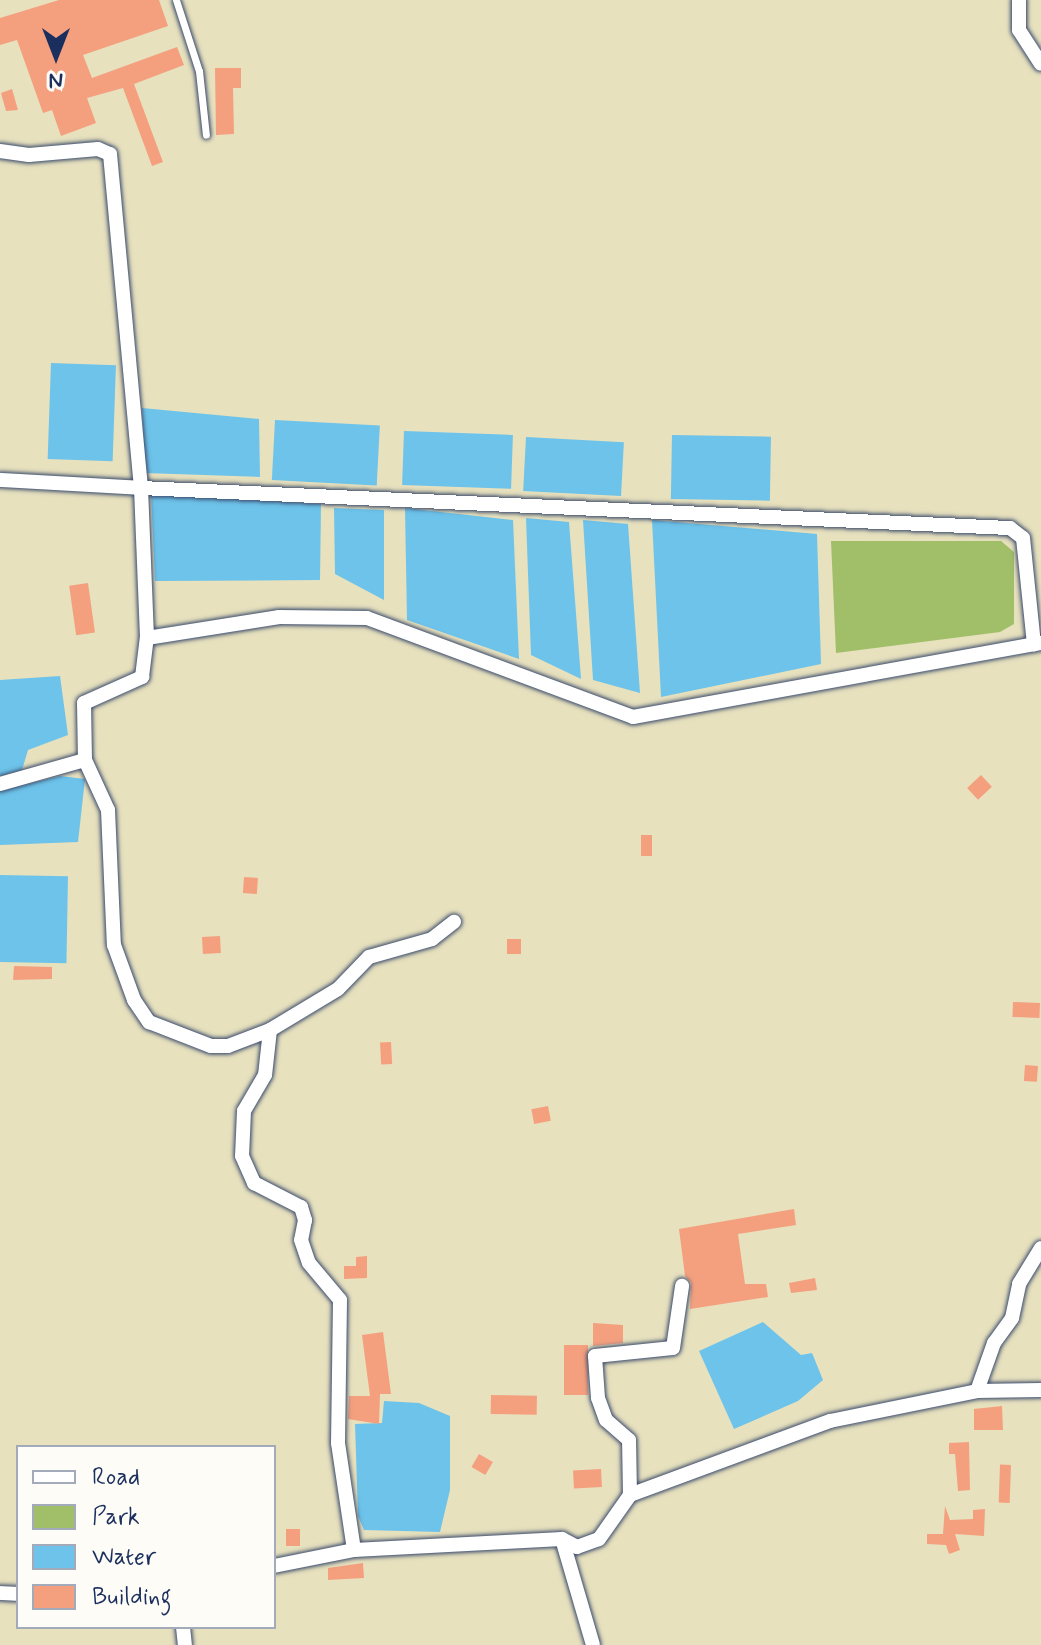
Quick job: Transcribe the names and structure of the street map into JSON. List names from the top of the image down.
{
  "legend": [
    "Road",
    "Park",
    "Water",
    "Building"
  ],
  "north": "bottom"
}
